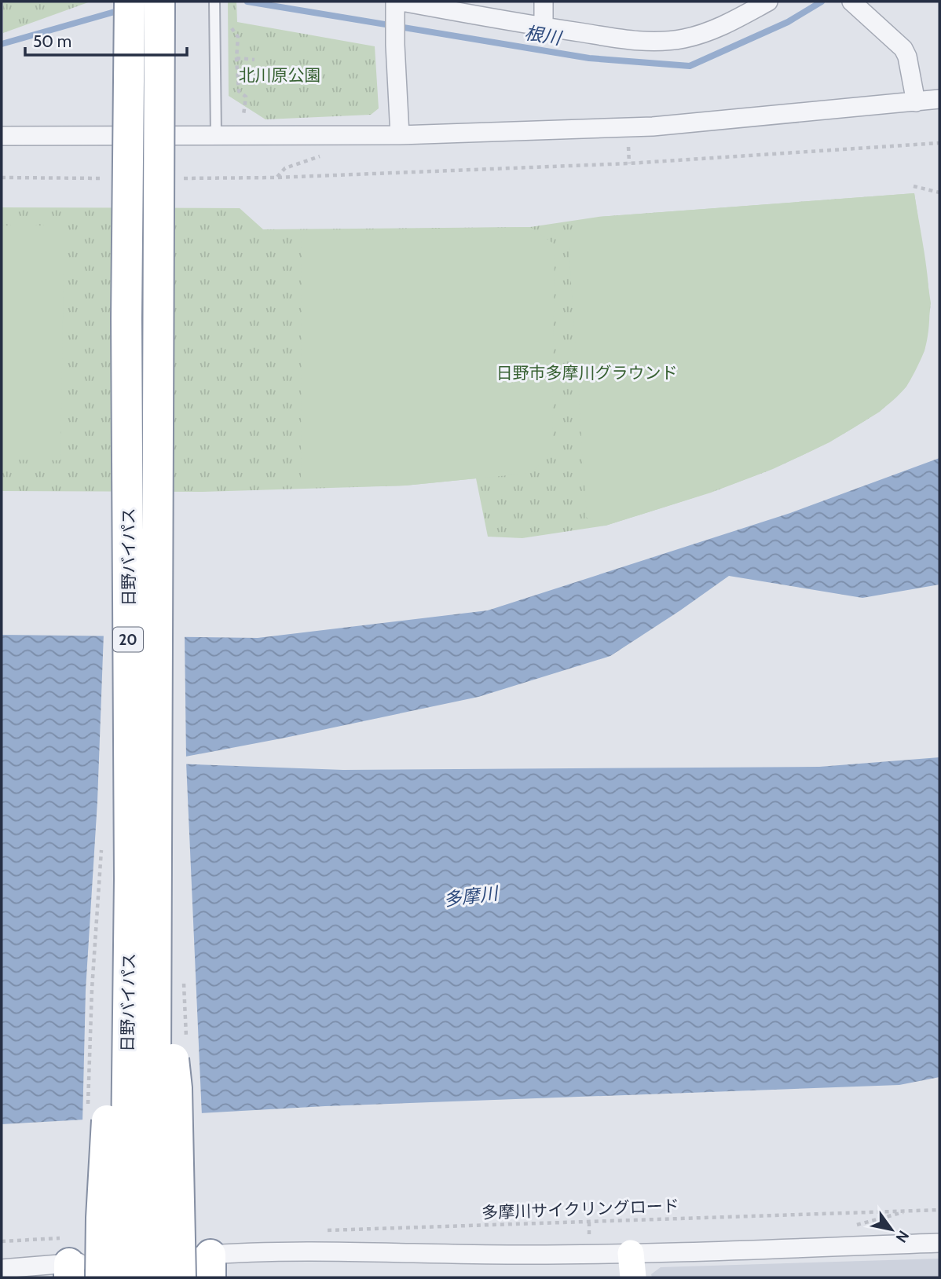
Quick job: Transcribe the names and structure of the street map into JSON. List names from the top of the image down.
{
  "streets": {
    "highway": ["日野バイパス", "20"],
    "path": ["多摩川サイクリングロード"]
  },
  "water": ["根川", "多摩川"],
  "parks": ["北川原公園", "日野市多摩川グラウンド"],
  "scale_bar": "50 m",
  "north": "bottom right"
}
